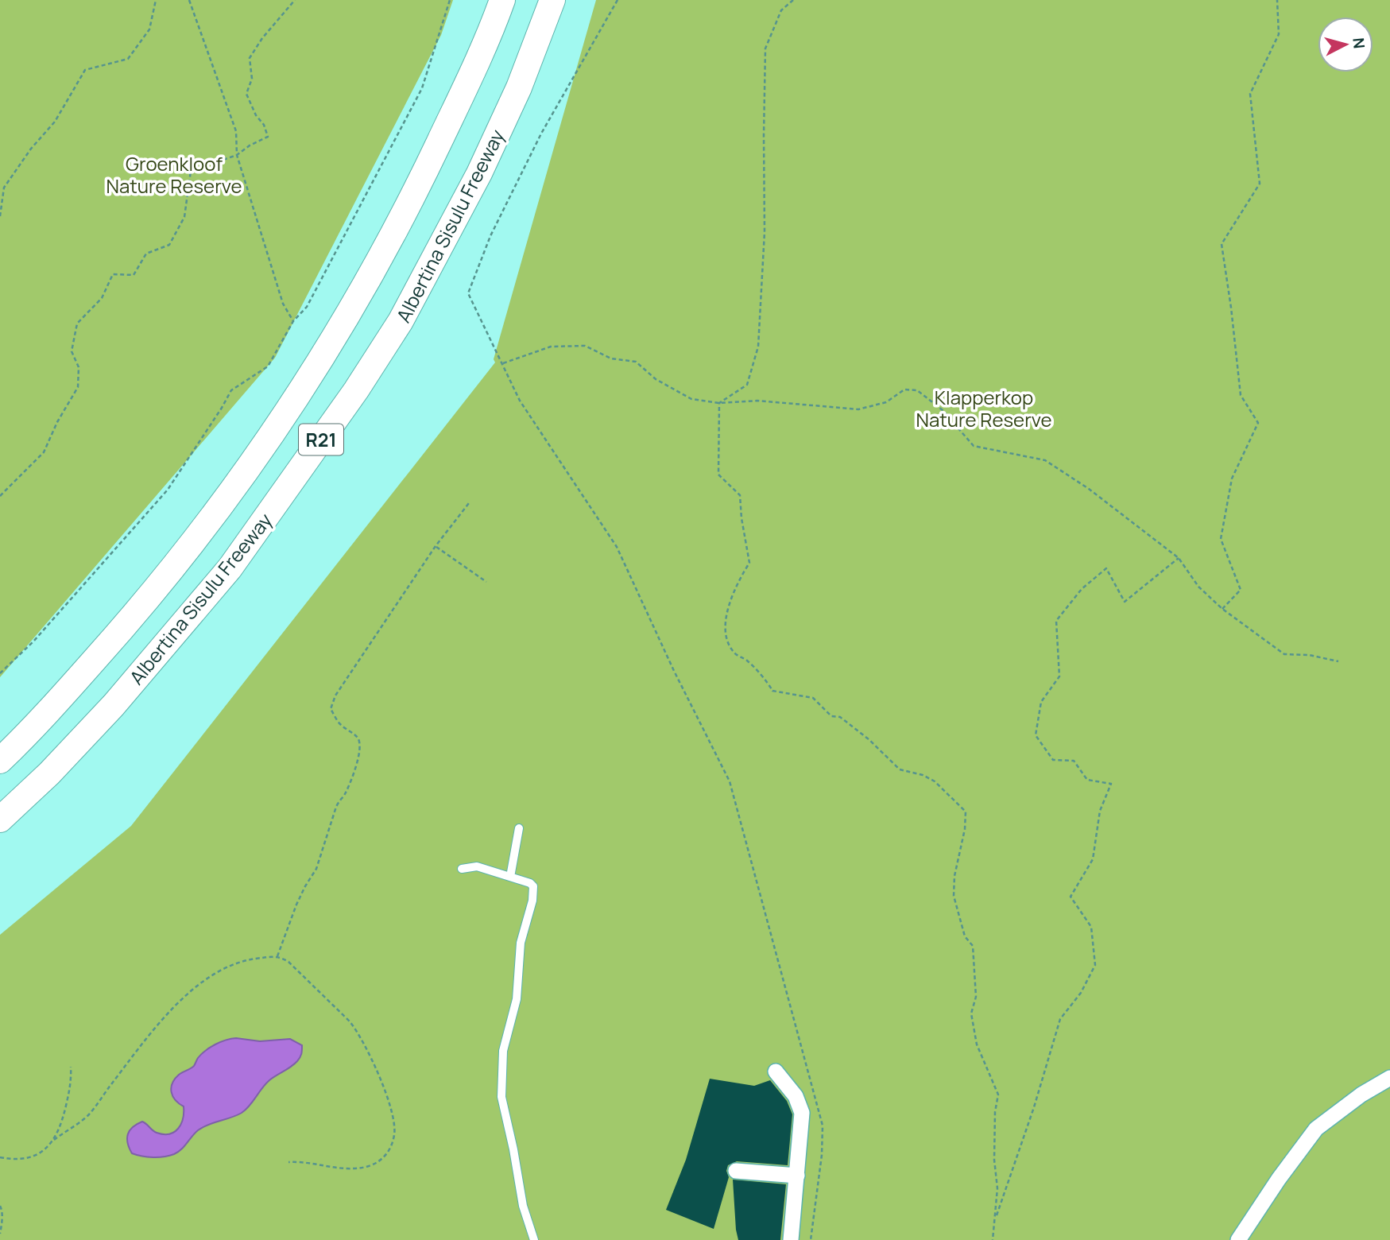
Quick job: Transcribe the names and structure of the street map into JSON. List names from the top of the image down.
{
  "streets": {
    "highway": ["Albertina Sisulu Freeway", "R21"]
  },
  "parks": ["Groenkloof Nature Reserve", "Klapperkop Nature Reserve"],
  "north": "right"
}
